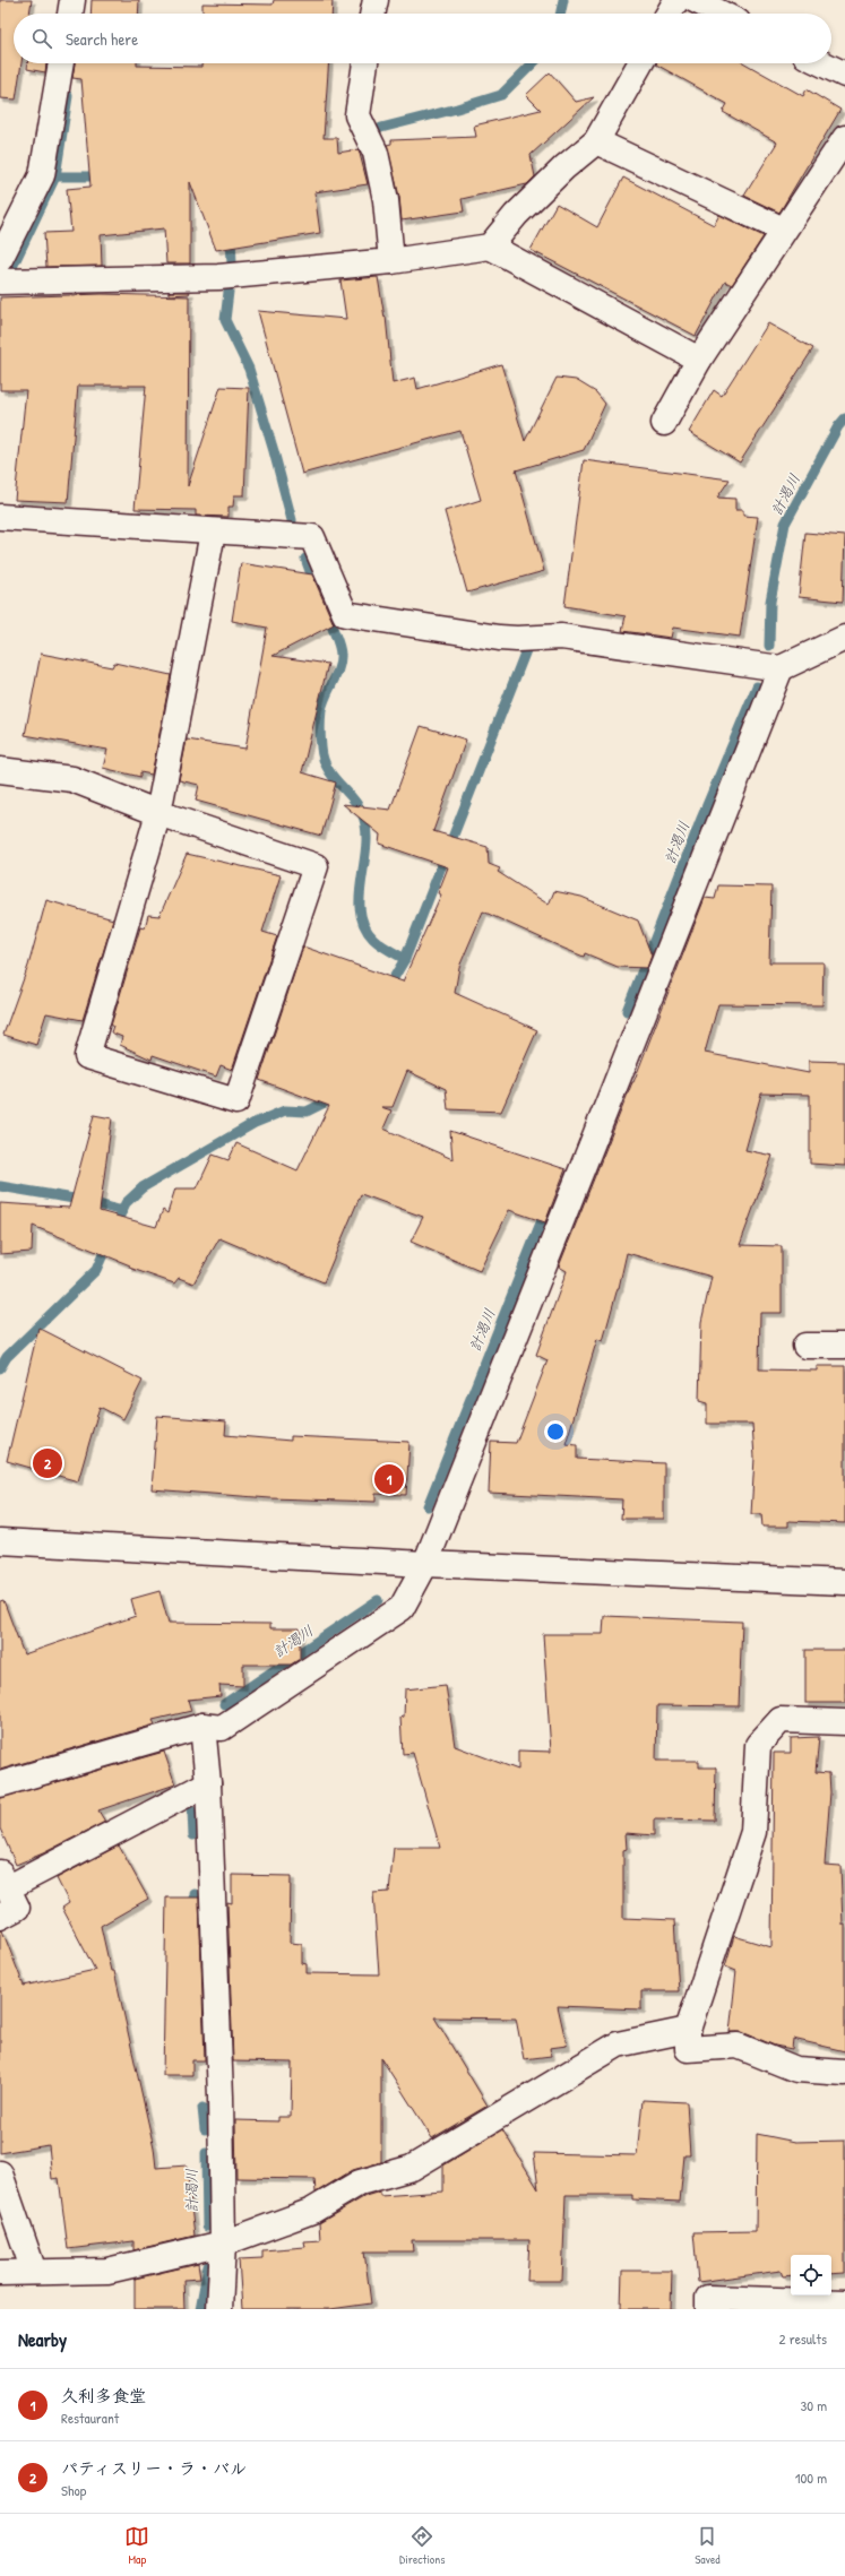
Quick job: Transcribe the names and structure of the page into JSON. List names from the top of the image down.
{
  "water": ["計渇川"],
  "page": {
    "search": "Search here",
    "pins": ["2", "1"],
    "heading": ["Nearby", "2 results"],
    "list": [
      {
        "mark": "1",
        "name": "久利多食堂",
        "note": "Restaurant",
        "value": "30 m"
      },
      {
        "mark": "2",
        "name": "パティスリー・ラ・バル",
        "note": "Shop",
        "value": "100 m"
      }
    ],
    "nav": ["Map", "Directions", "Saved"]
  }
}
